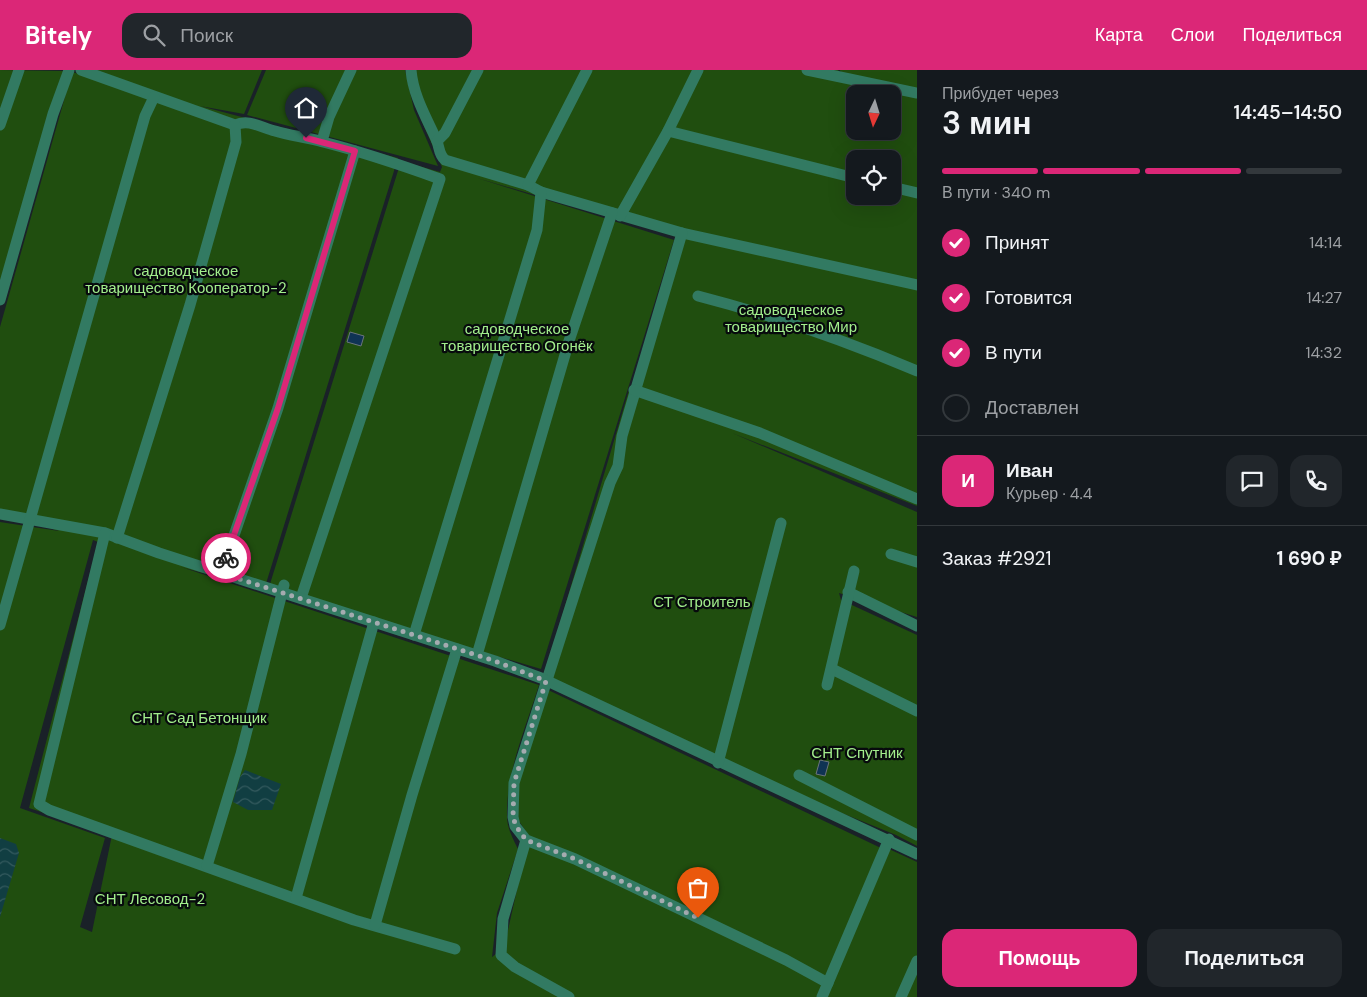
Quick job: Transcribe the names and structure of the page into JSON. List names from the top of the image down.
{
  "parks": [
    "садоводческое товарищество Кооператор-2",
    "садоводческое товарищество Мир",
    "садоводческое товарищество Огонёк",
    "СТ Строитель",
    "СНТ Сад Бетонщик",
    "СНТ Спутник",
    "СНТ Лесовод-2"
  ],
  "north": "bottom",
  "page": {
    "header": "Bitely",
    "search": "Поиск",
    "nav": ["Карта", "Слои", "Поделиться"],
    "heading": ["3 мин", "Прибудет через", "14:45–14:50"],
    "panel": [
      "Иван",
      "Курьер · 4.4",
      "Заказ #2921",
      "1 690 ₽"
    ],
    "bar": "В пути · 340 m",
    "list": [
      ["Принят", "14:14"],
      ["Готовится", "14:27"],
      ["В пути", "14:32"],
      "Доставлен"
    ],
    "round": "И",
    "buttons": ["Помощь", "Поделиться"]
  }
}
